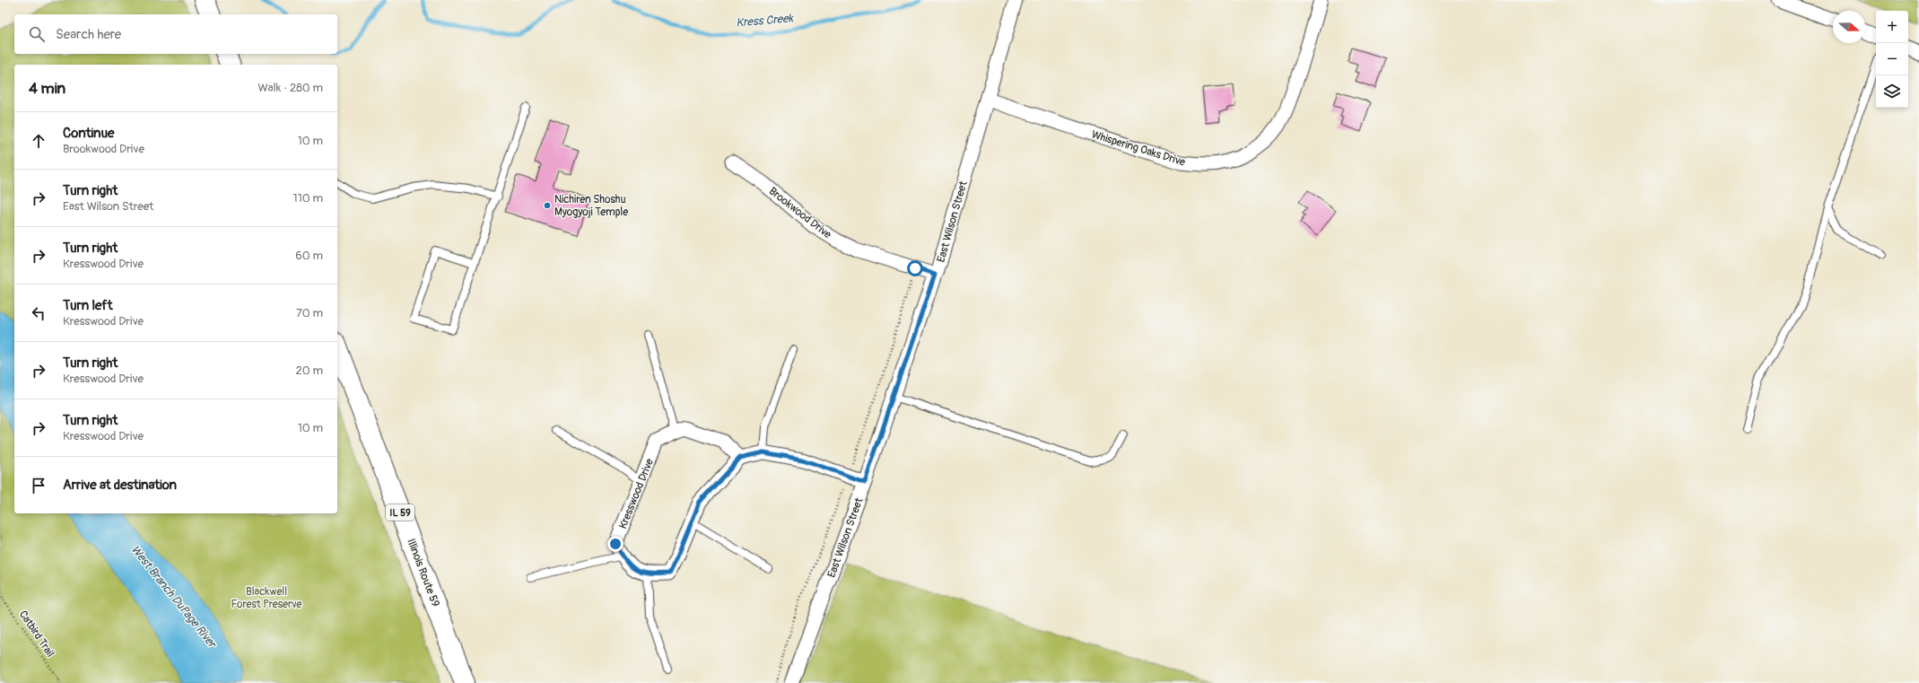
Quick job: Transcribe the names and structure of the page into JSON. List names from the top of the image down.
{
  "streets": {
    "main road": ["IL 59", "Illinois Route 59"],
    "street": [
      "Whispering Oaks Drive",
      "Brookwood Drive",
      "East Wilson Street",
      "Kresswood Drive"
    ],
    "path": ["Catbird Trail"]
  },
  "crossings": [
    ["Whispering Oaks Drive", "East Wilson Street"],
    ["Brookwood Drive", "East Wilson Street"]
  ],
  "water": ["Kress Creek", "West Branch DuPage River"],
  "parks": ["Blackwell Forest Preserve"],
  "places": ["Nichiren Shoshu Myogyoji Temple"],
  "north": "right",
  "page": {
    "map_buttons": ["+", "−"],
    "search": "Search here",
    "heading": ["4 min", "Walk · 280 m"],
    "list": [
      ["Continue", "Brookwood Drive", "10 m"],
      ["Turn right", "East Wilson Street", "110 m"],
      ["Turn right", "Kresswood Drive", "60 m"],
      ["Turn left", "Kresswood Drive", "70 m"],
      ["Turn right", "Kresswood Drive", "20 m"],
      ["Turn right", "Kresswood Drive", "10 m"],
      "Arrive at destination"
    ]
  }
}
